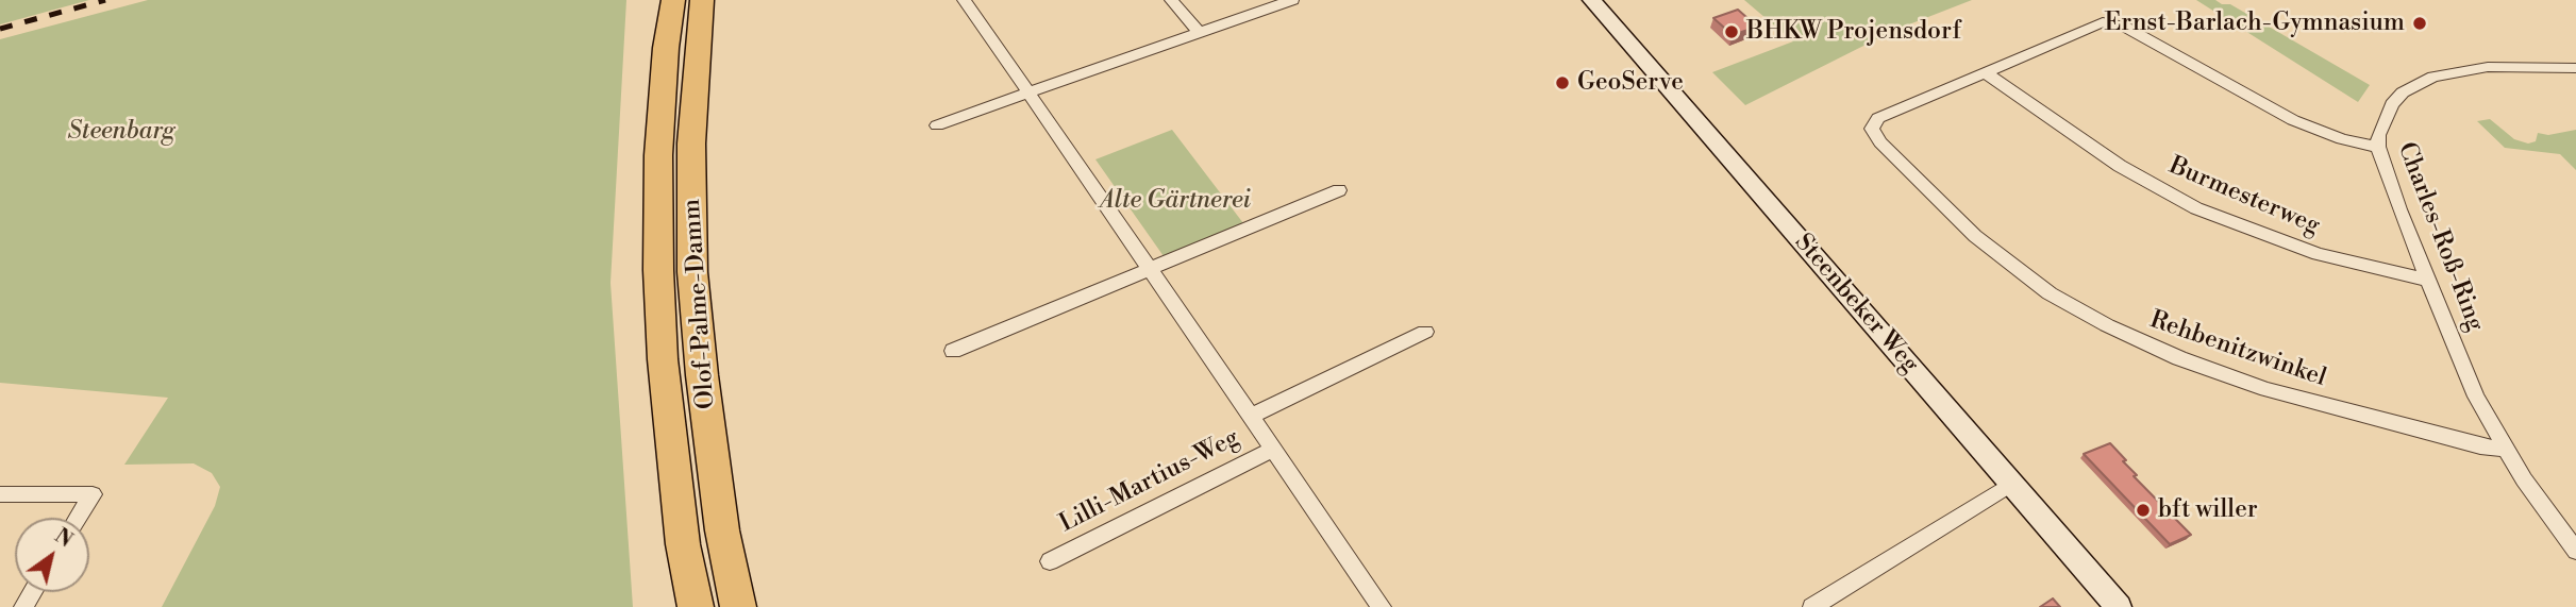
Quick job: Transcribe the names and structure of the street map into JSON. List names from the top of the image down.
{
  "streets": {
    "highway": ["Olof-Palme-Damm"],
    "main road": ["Steenbeker Weg"],
    "street": [
      "Burmesterweg",
      "Charles-Roß-Ring",
      "Rehbenitzwinkel",
      "Lilli-Martius-Weg"
    ]
  },
  "crossings": [
    ["Burmesterweg", "Charles-Roß-Ring"],
    ["Burmesterweg", "Rehbenitzwinkel"],
    ["Charles-Roß-Ring", "Rehbenitzwinkel"]
  ],
  "parks": ["Steenbarg", "Alte Gärtnerei"],
  "places": [
    "Ernst-Barlach-Gymnasium",
    "BHKW Projensdorf",
    "GeoServe",
    "bft willer"
  ],
  "north": "top right"
}
